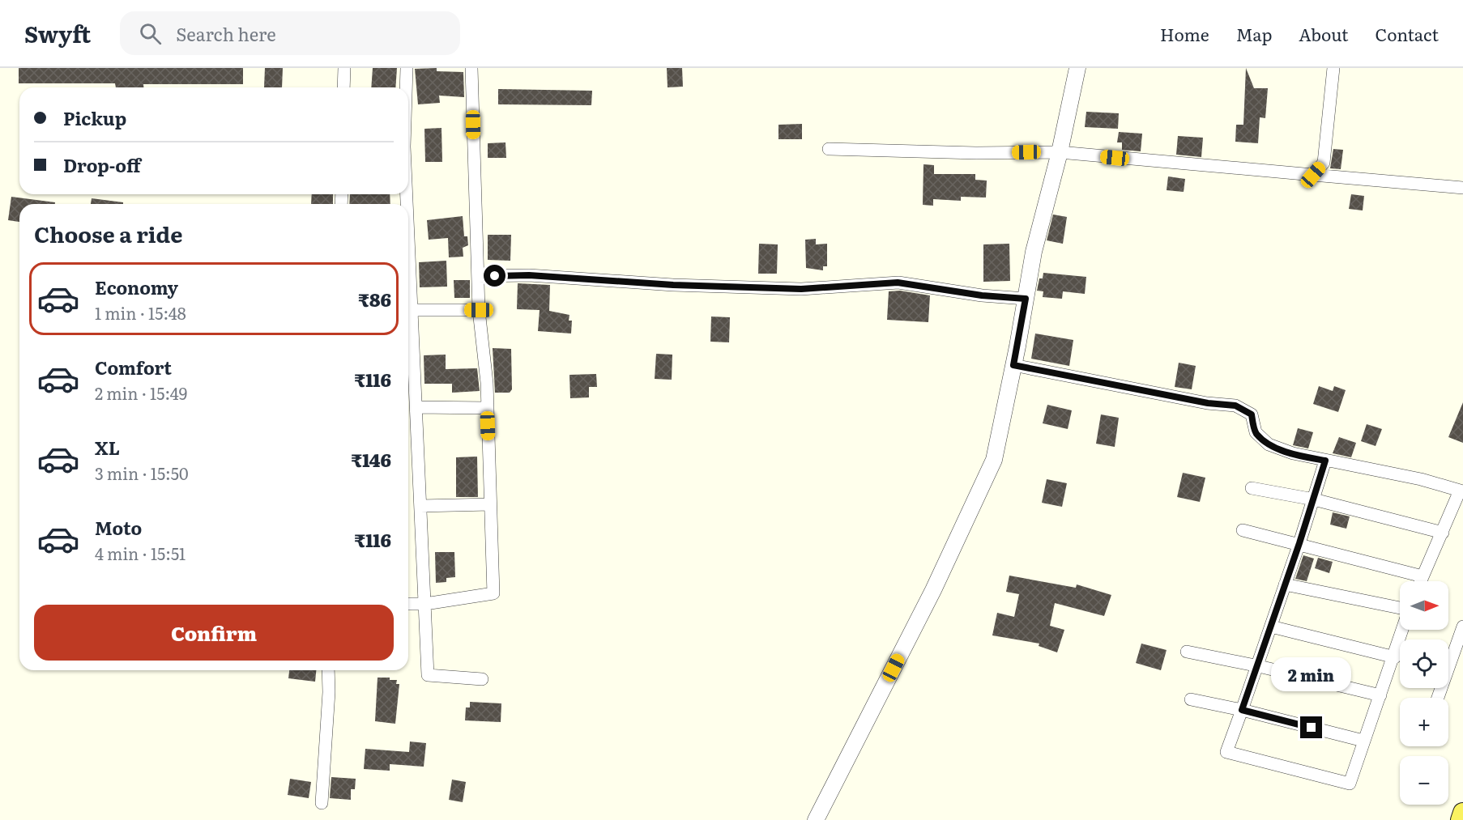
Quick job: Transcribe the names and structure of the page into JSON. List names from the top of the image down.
{
  "north": "right",
  "page": {
    "header": "Swyft",
    "search": "Search here",
    "nav": [
      "Home",
      "Map",
      "About",
      "Contact"
    ],
    "banner": ["Pickup", "Drop-off"],
    "heading": "Choose a ride",
    "list": [
      {
        "name": "Economy",
        "note": "1 min · 15:48",
        "value": "₹86"
      },
      {
        "name": "Comfort",
        "note": "2 min · 15:49",
        "value": "₹116"
      },
      {
        "name": "XL",
        "note": "3 min · 15:50",
        "value": "₹146"
      },
      {
        "name": "Moto",
        "note": "4 min · 15:51",
        "value": "₹116"
      }
    ],
    "map_buttons": ["+", "−"],
    "buttons": "Confirm",
    "bubble": "2 min"
  }
}
